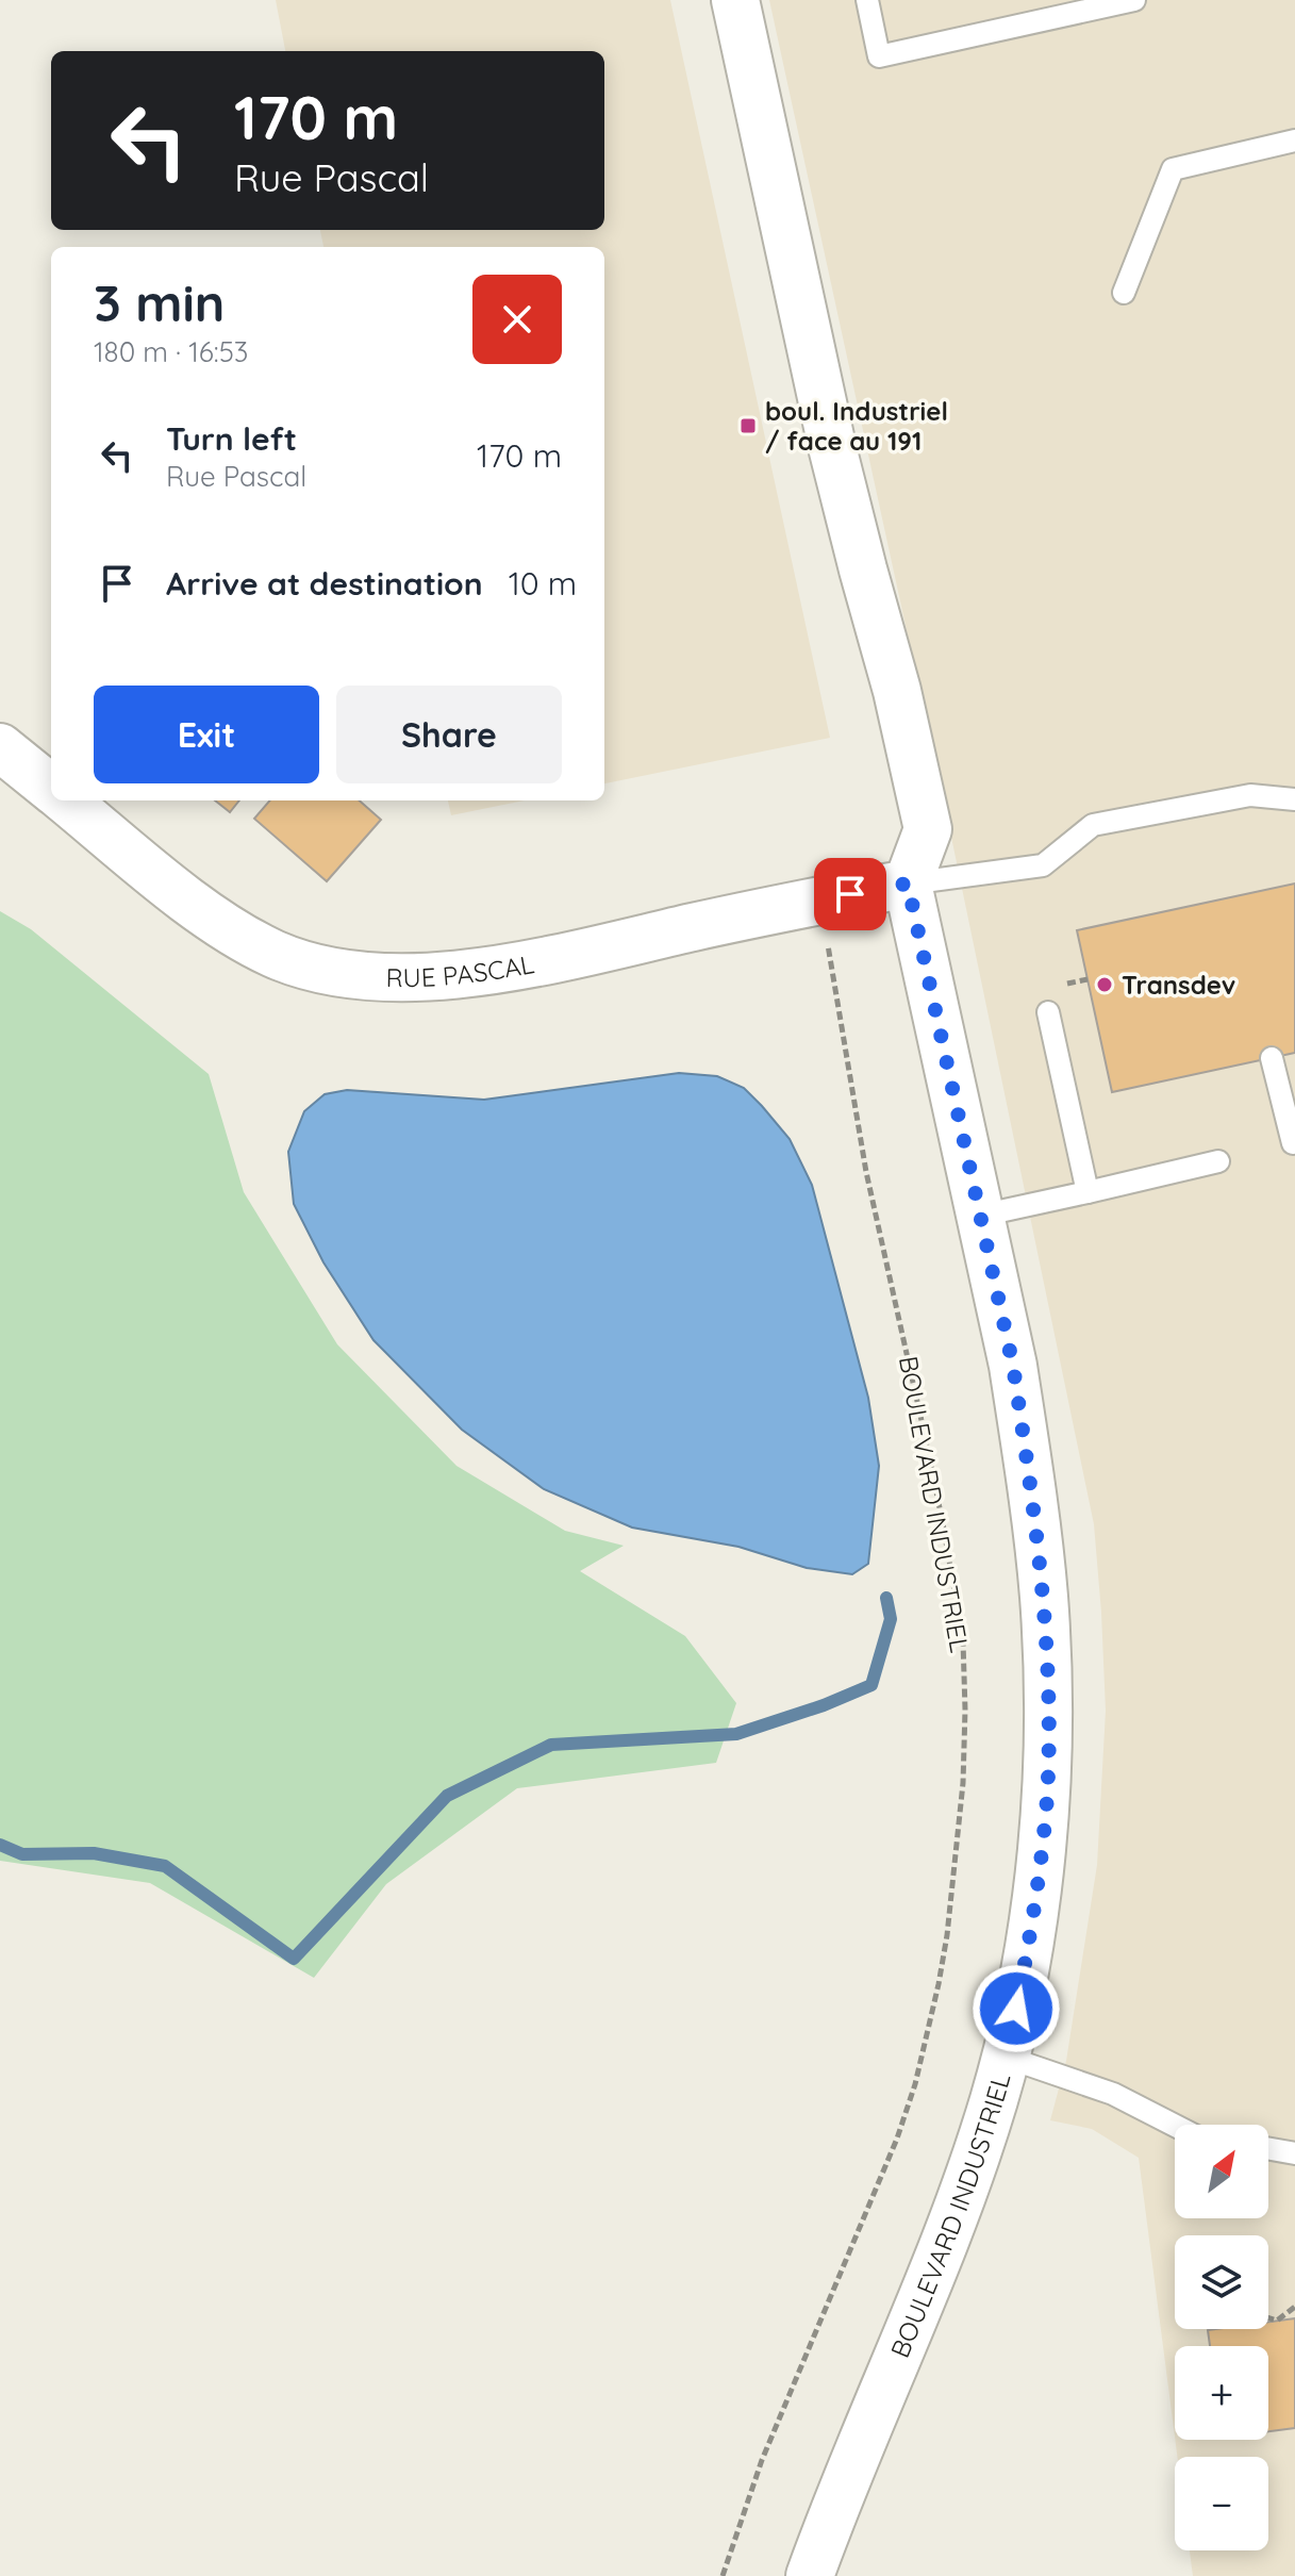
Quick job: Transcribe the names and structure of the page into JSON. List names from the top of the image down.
{
  "streets": {
    "street": ["RUE PASCAL", "BOULEVARD INDUSTRIEL"]
  },
  "crossings": [
    ["RUE PASCAL", "BOULEVARD INDUSTRIEL"]
  ],
  "places": {
    "transit": ["boul. Industriel / face au 191"],
    "other": ["Transdev"]
  },
  "north": "top right",
  "page": {
    "turn": ["170 m", "Rue Pascal"],
    "heading": ["3 min", "180 m · 16:53"],
    "list": [
      {
        "name": "Turn left",
        "note": "Rue Pascal",
        "value": "170 m"
      },
      {
        "name": "Arrive at destination",
        "value": "10 m"
      }
    ],
    "buttons": ["Exit", "Share"],
    "map_buttons": ["+", "−"]
  }
}
